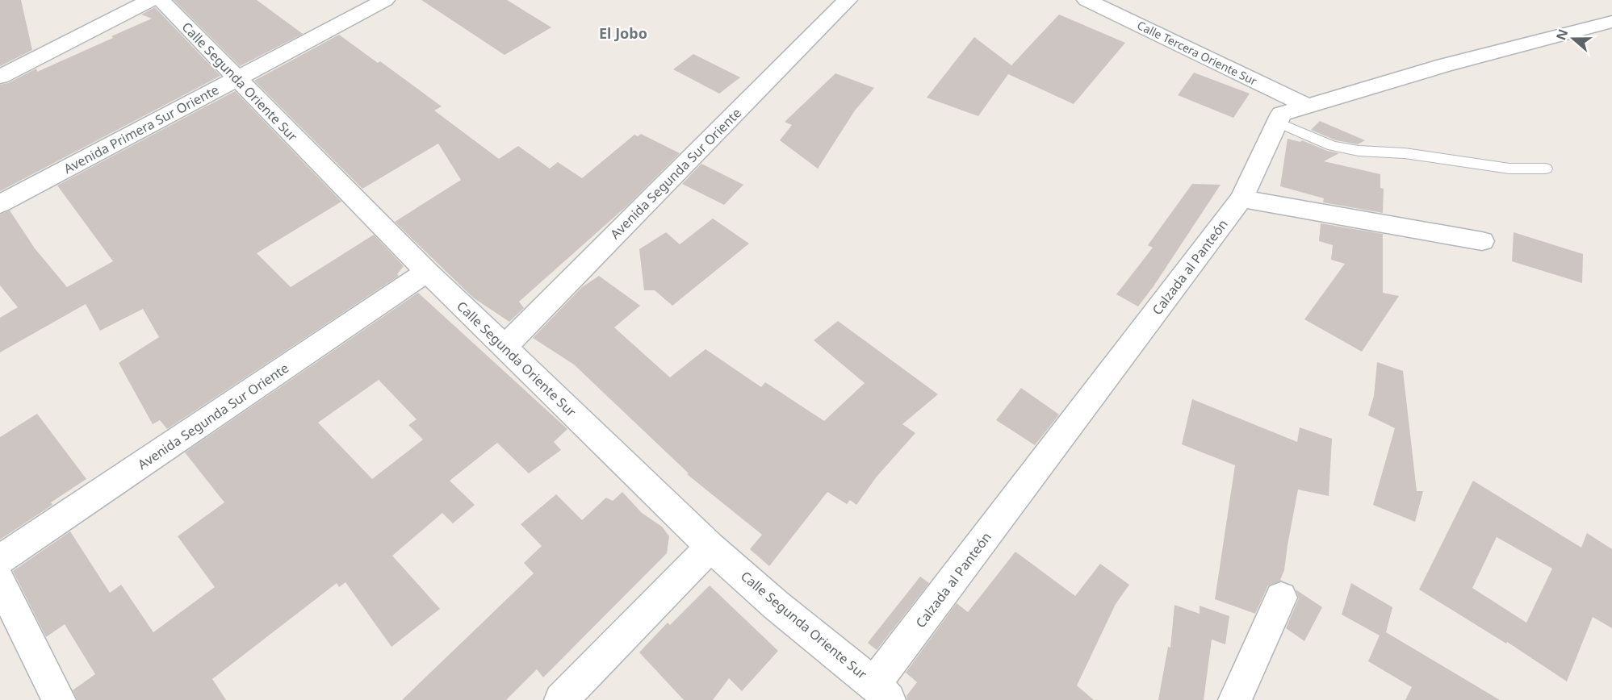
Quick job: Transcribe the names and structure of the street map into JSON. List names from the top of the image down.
{
  "streets": {
    "street": [
      "Calle Tercera Oriente Sur",
      "Calle Segunda Oriente Sur",
      "Avenida Primera Sur Oriente",
      "Avenida Segunda Sur Oriente",
      "Calzada al Panteón"
    ]
  },
  "crossings": [
    ["Calle Tercera Oriente Sur", "Calzada al Panteón"],
    ["Calle Segunda Oriente Sur", "Avenida Primera Sur Oriente"],
    ["Calle Segunda Oriente Sur", "Avenida Segunda Sur Oriente"],
    ["Calle Segunda Oriente Sur", "Calzada al Panteón"]
  ],
  "districts": ["El Jobo"],
  "north": "left"
}
